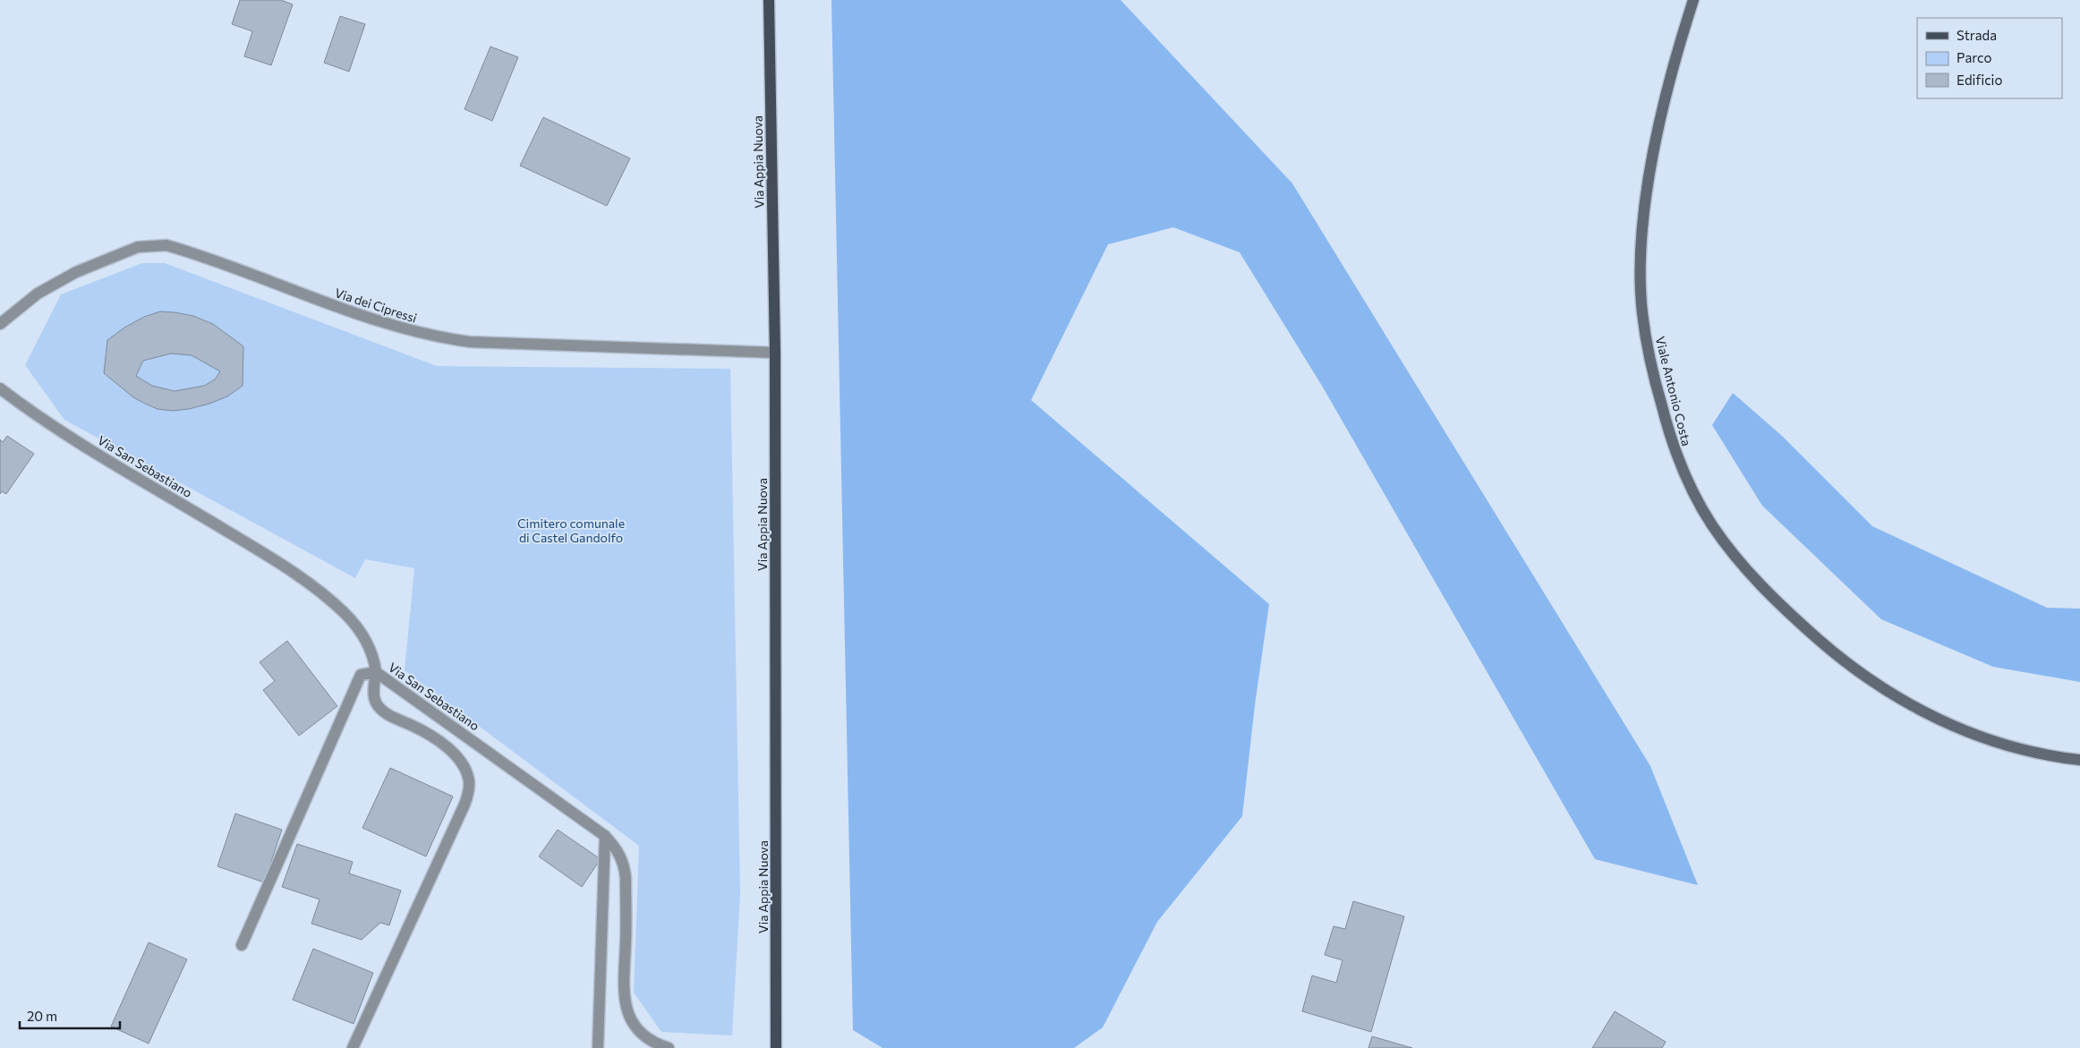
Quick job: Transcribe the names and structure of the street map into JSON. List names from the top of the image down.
{
  "streets": {
    "main road": ["Via Appia Nuova", "Viale Antonio Costa"],
    "street": ["Via dei Cipressi", "Via San Sebastiano"]
  },
  "crossings": [
    ["Via Appia Nuova", "Via dei Cipressi"]
  ],
  "parks": ["Cimitero comunale di Castel Gandolfo"],
  "legend": ["Strada", "Parco", "Edificio"],
  "scale_bar": "20 m"
}
